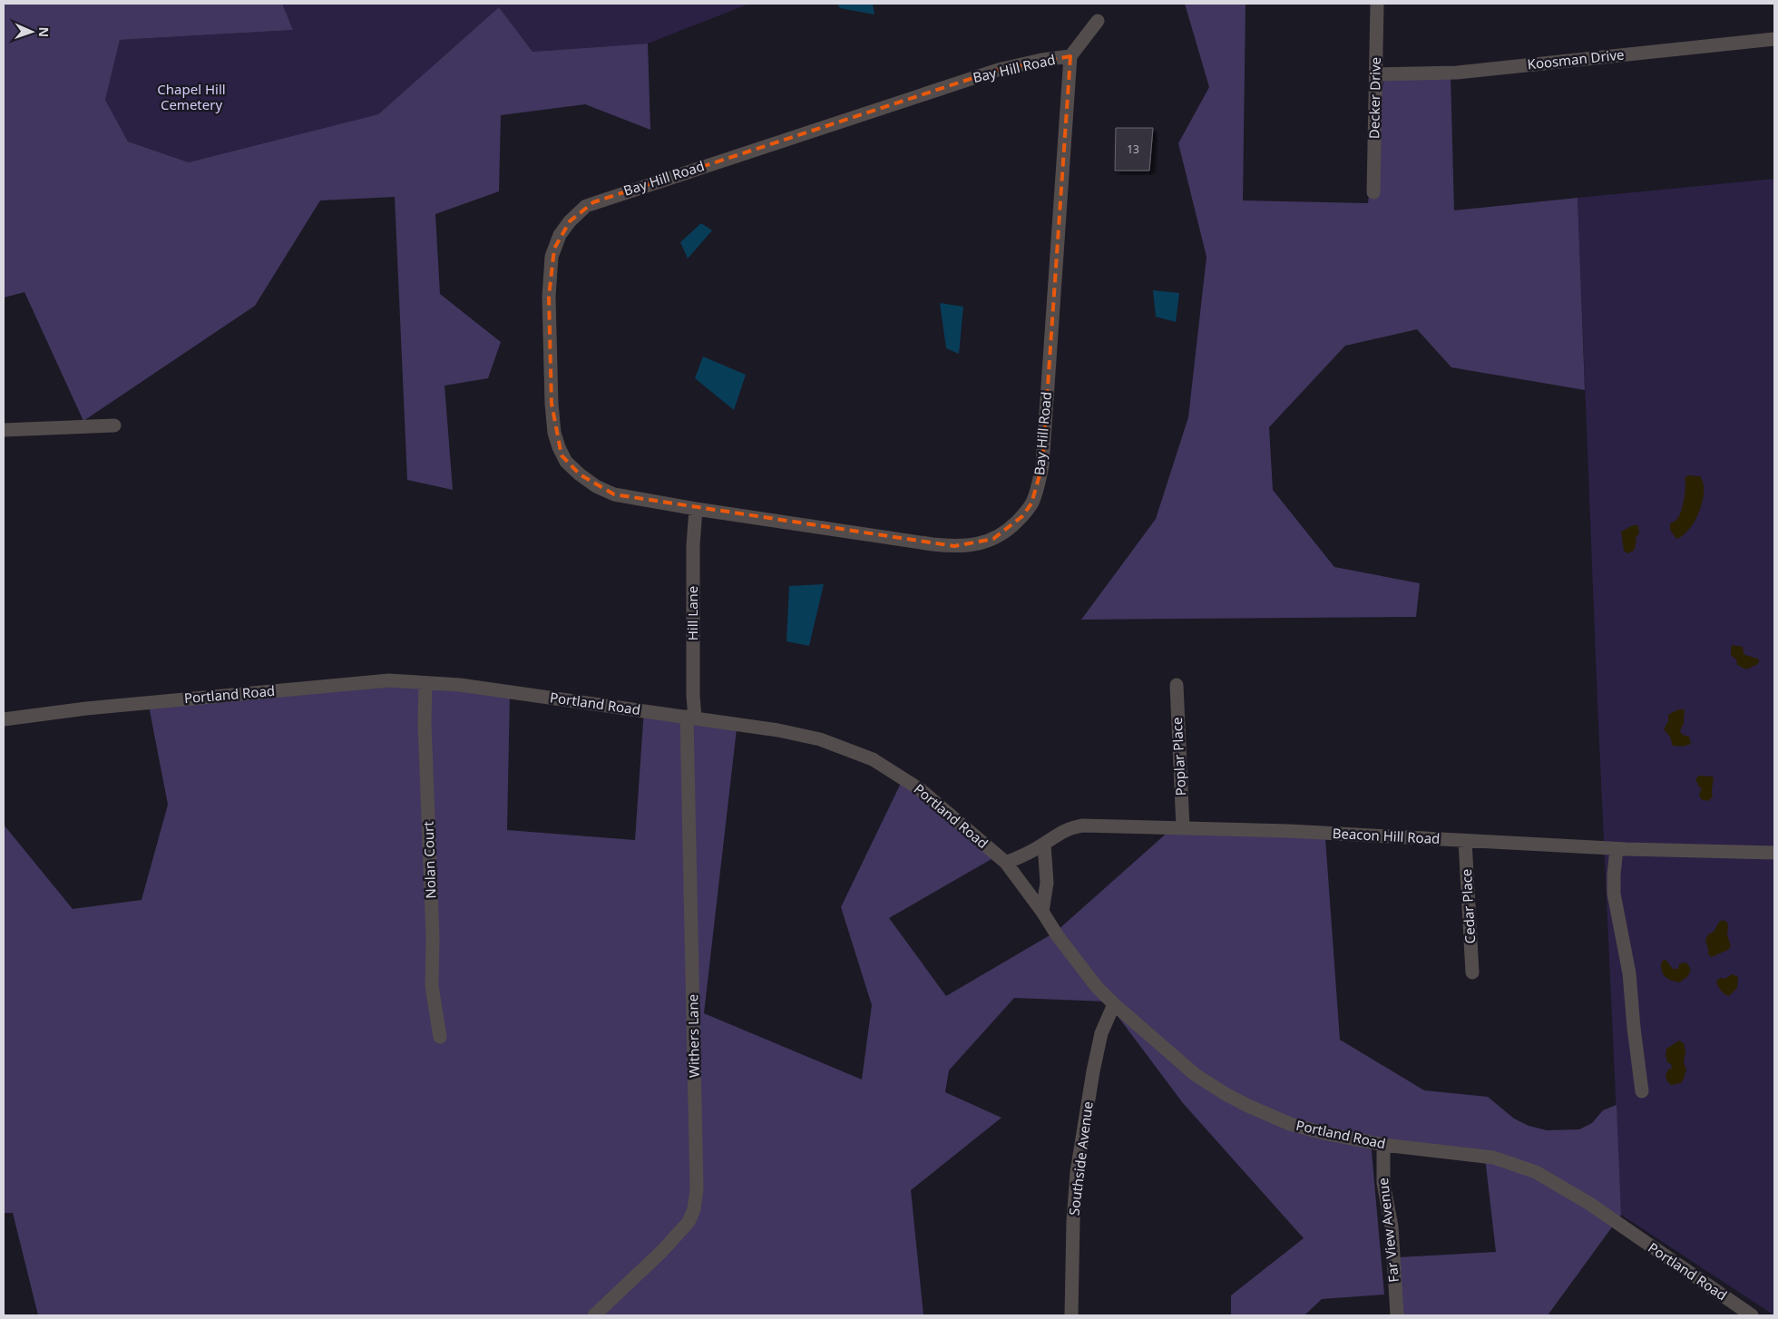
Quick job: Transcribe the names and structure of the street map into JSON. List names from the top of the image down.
{
  "streets": {
    "street": [
      "Koosman Drive",
      "Bay Hill Road",
      "Decker Drive",
      "Hill Lane",
      "Portland Road",
      "Poplar Place",
      "Beacon Hill Road",
      "Nolan Court",
      "Cedar Place",
      "Withers Lane",
      "Southside Avenue",
      "Far View Avenue"
    ]
  },
  "crossings": [
    ["Koosman Drive", "Decker Drive"],
    ["Bay Hill Road", "Hill Lane"],
    ["Hill Lane", "Portland Road"],
    ["Hill Lane", "Withers Lane"],
    ["Portland Road", "Beacon Hill Road"],
    ["Portland Road", "Nolan Court"],
    ["Portland Road", "Withers Lane"],
    ["Portland Road", "Southside Avenue"],
    ["Portland Road", "Far View Avenue"],
    ["Poplar Place", "Beacon Hill Road"],
    ["Beacon Hill Road", "Cedar Place"]
  ],
  "parks": ["Chapel Hill Cemetery"],
  "house_numbers": ["13"],
  "north": "right"
}
